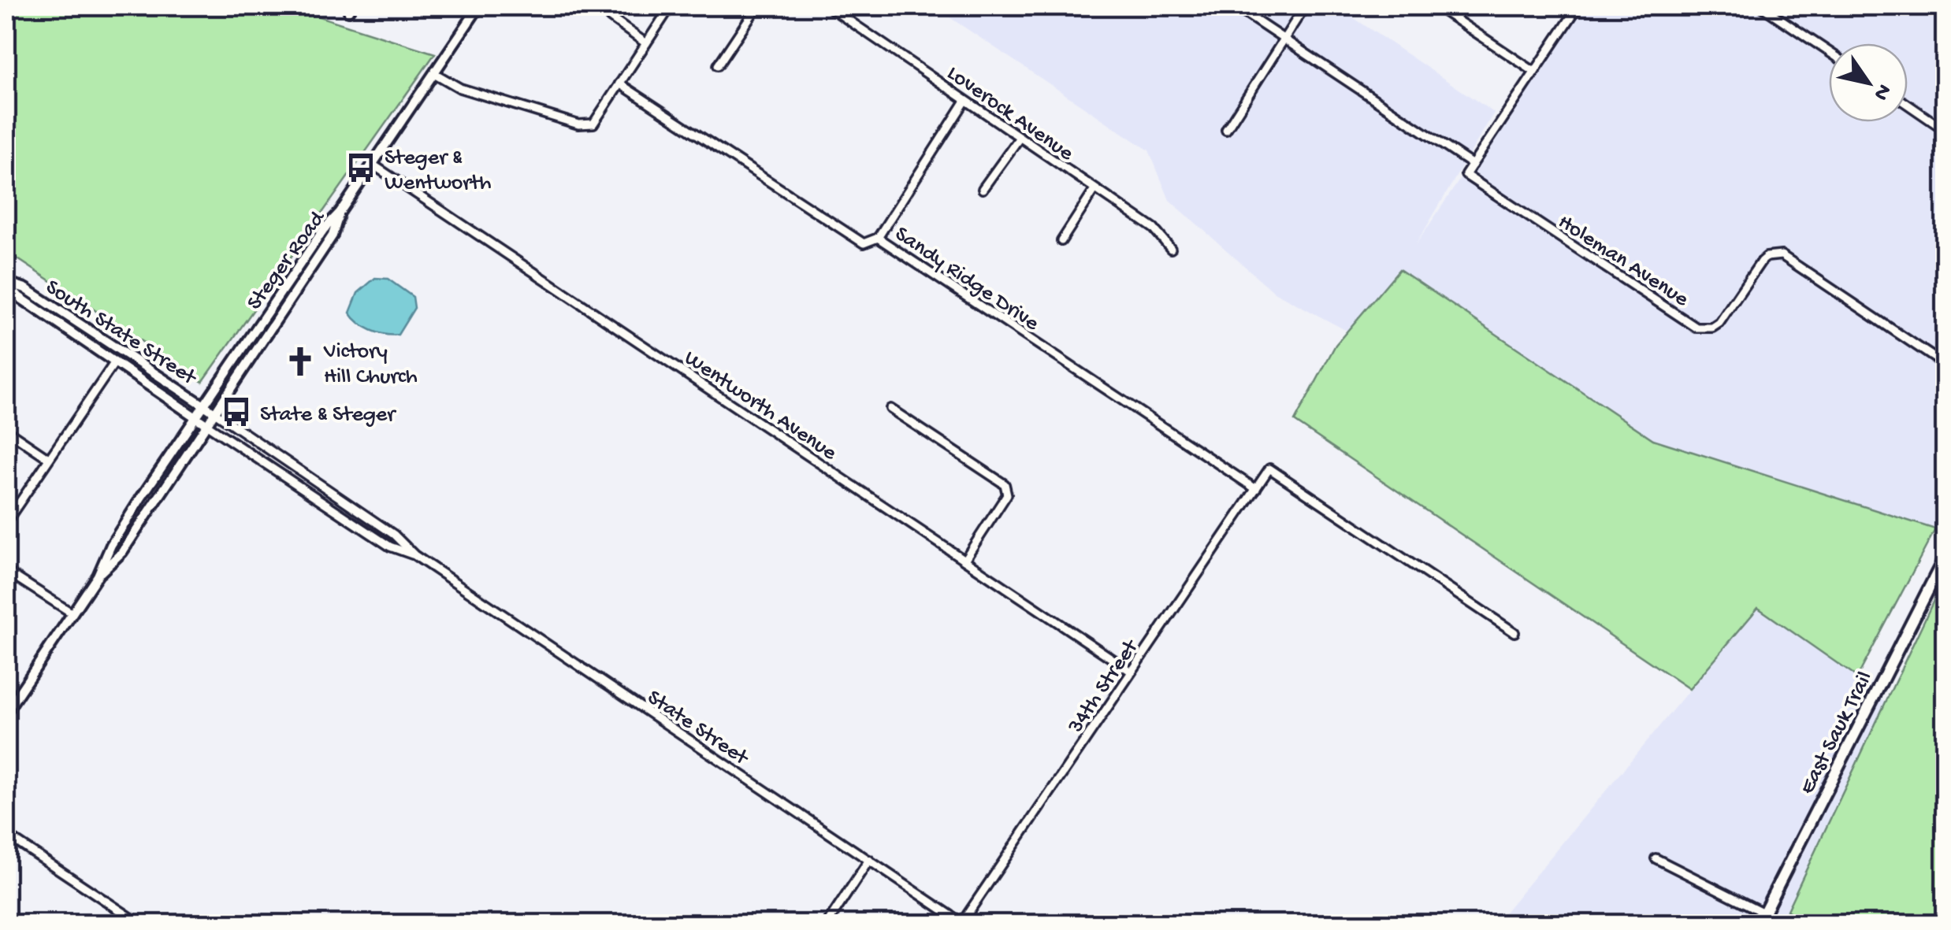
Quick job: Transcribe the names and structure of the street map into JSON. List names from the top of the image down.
{
  "streets": {
    "main road": ["East Sauk Trail"],
    "street": [
      "Loverock Avenue",
      "Holeman Avenue",
      "Steger Road",
      "Sandy Ridge Drive",
      "South State Street",
      "Wentworth Avenue",
      "34th Street",
      "State Street"
    ]
  },
  "crossings": [
    ["Steger Road", "South State Street"],
    ["Steger Road", "State Street"],
    ["Sandy Ridge Drive", "34th Street"],
    ["South State Street", "State Street"],
    ["Wentworth Avenue", "34th Street"],
    ["34th Street", "State Street"]
  ],
  "places": {
    "bus stop": ["Steger & Wentworth", "State & Steger"],
    "church": ["Victory Hill Church"]
  },
  "north": "bottom right"
}
